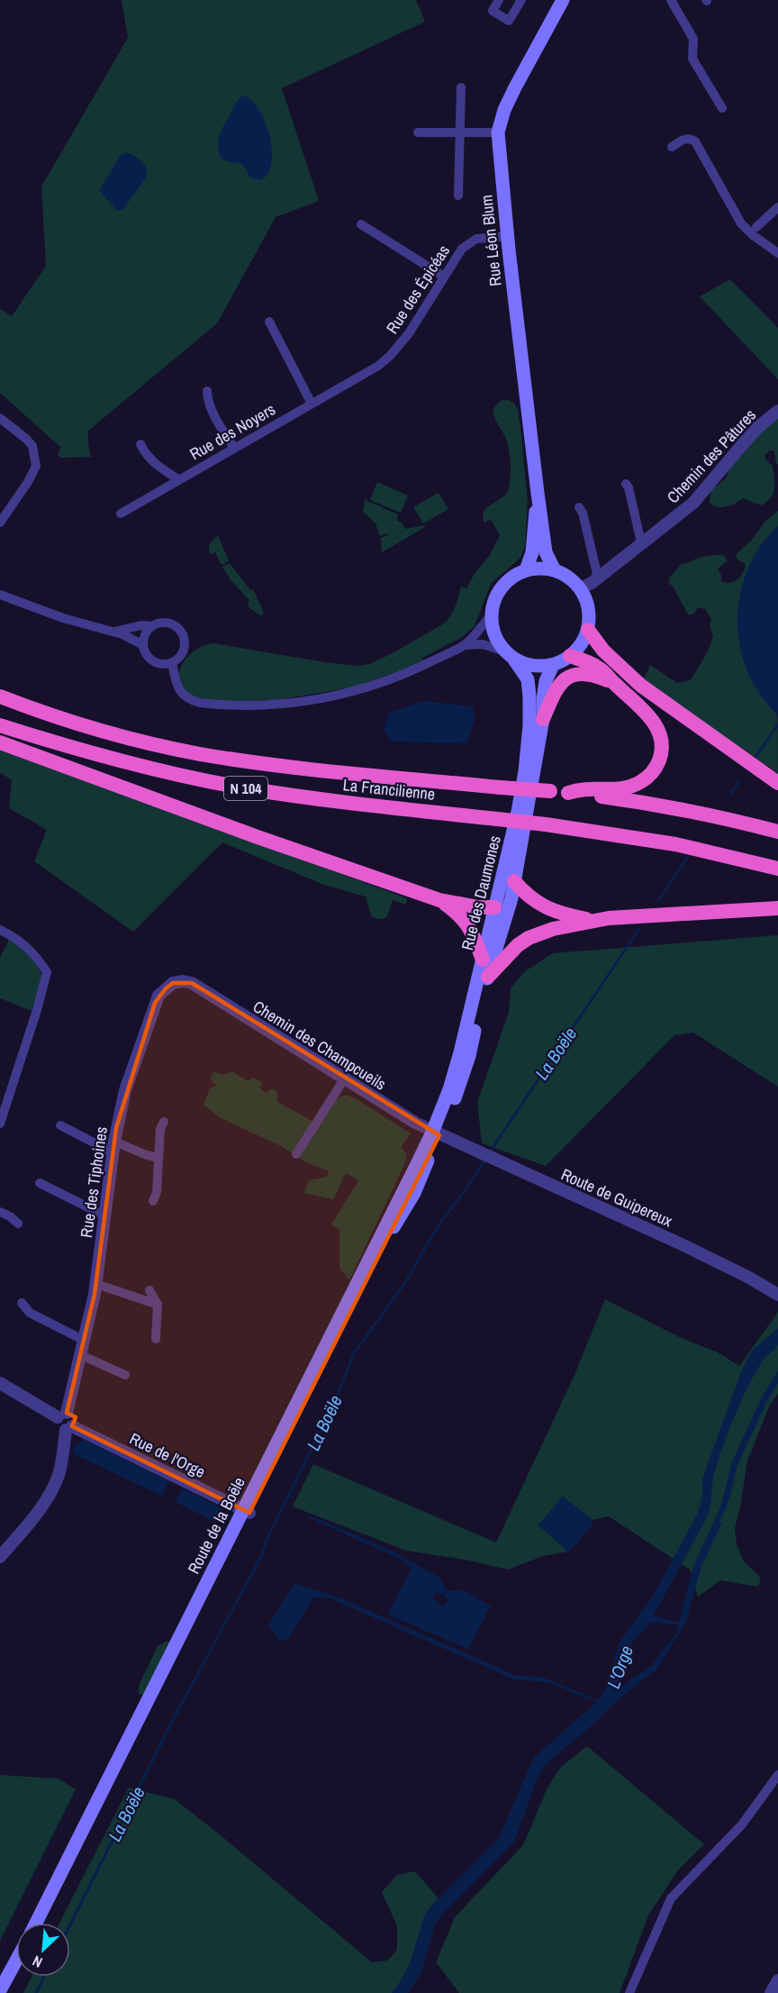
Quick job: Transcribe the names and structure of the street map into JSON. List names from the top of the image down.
{
  "streets": {
    "highway": ["N 104", "La Francilienne"],
    "main road": ["Rue Léon Blum", "Rue des Daumones", "Route de la Boële"],
    "street": [
      "Rue des Épicéas",
      "Rue des Noyers",
      "Chemin des Pâtures",
      "Chemin des Champcueils",
      "Rue des Tiphoines",
      "Route de Guipereux",
      "Rue de l'Orge"
    ]
  },
  "crossings": [
    ["Rue Léon Blum", "Rue des Épicéas"],
    ["Rue Léon Blum", "Chemin des Pâtures"],
    ["Rue Léon Blum", "Rue des Daumones"],
    ["Rue des Épicéas", "Rue des Noyers"],
    ["Chemin des Pâtures", "Rue des Daumones"],
    ["Rue des Daumones", "Chemin des Champcueils"],
    ["Rue des Daumones", "Route de Guipereux"],
    ["Rue des Daumones", "Route de la Boële"],
    ["Chemin des Champcueils", "Rue des Tiphoines"],
    ["Chemin des Champcueils", "Route de Guipereux"],
    ["Chemin des Champcueils", "Route de la Boële"],
    ["Route de Guipereux", "Route de la Boële"],
    ["Rue de l'Orge", "Route de la Boële"]
  ],
  "water": ["La Boële", "L'Orge"],
  "north": "bottom left"
}
